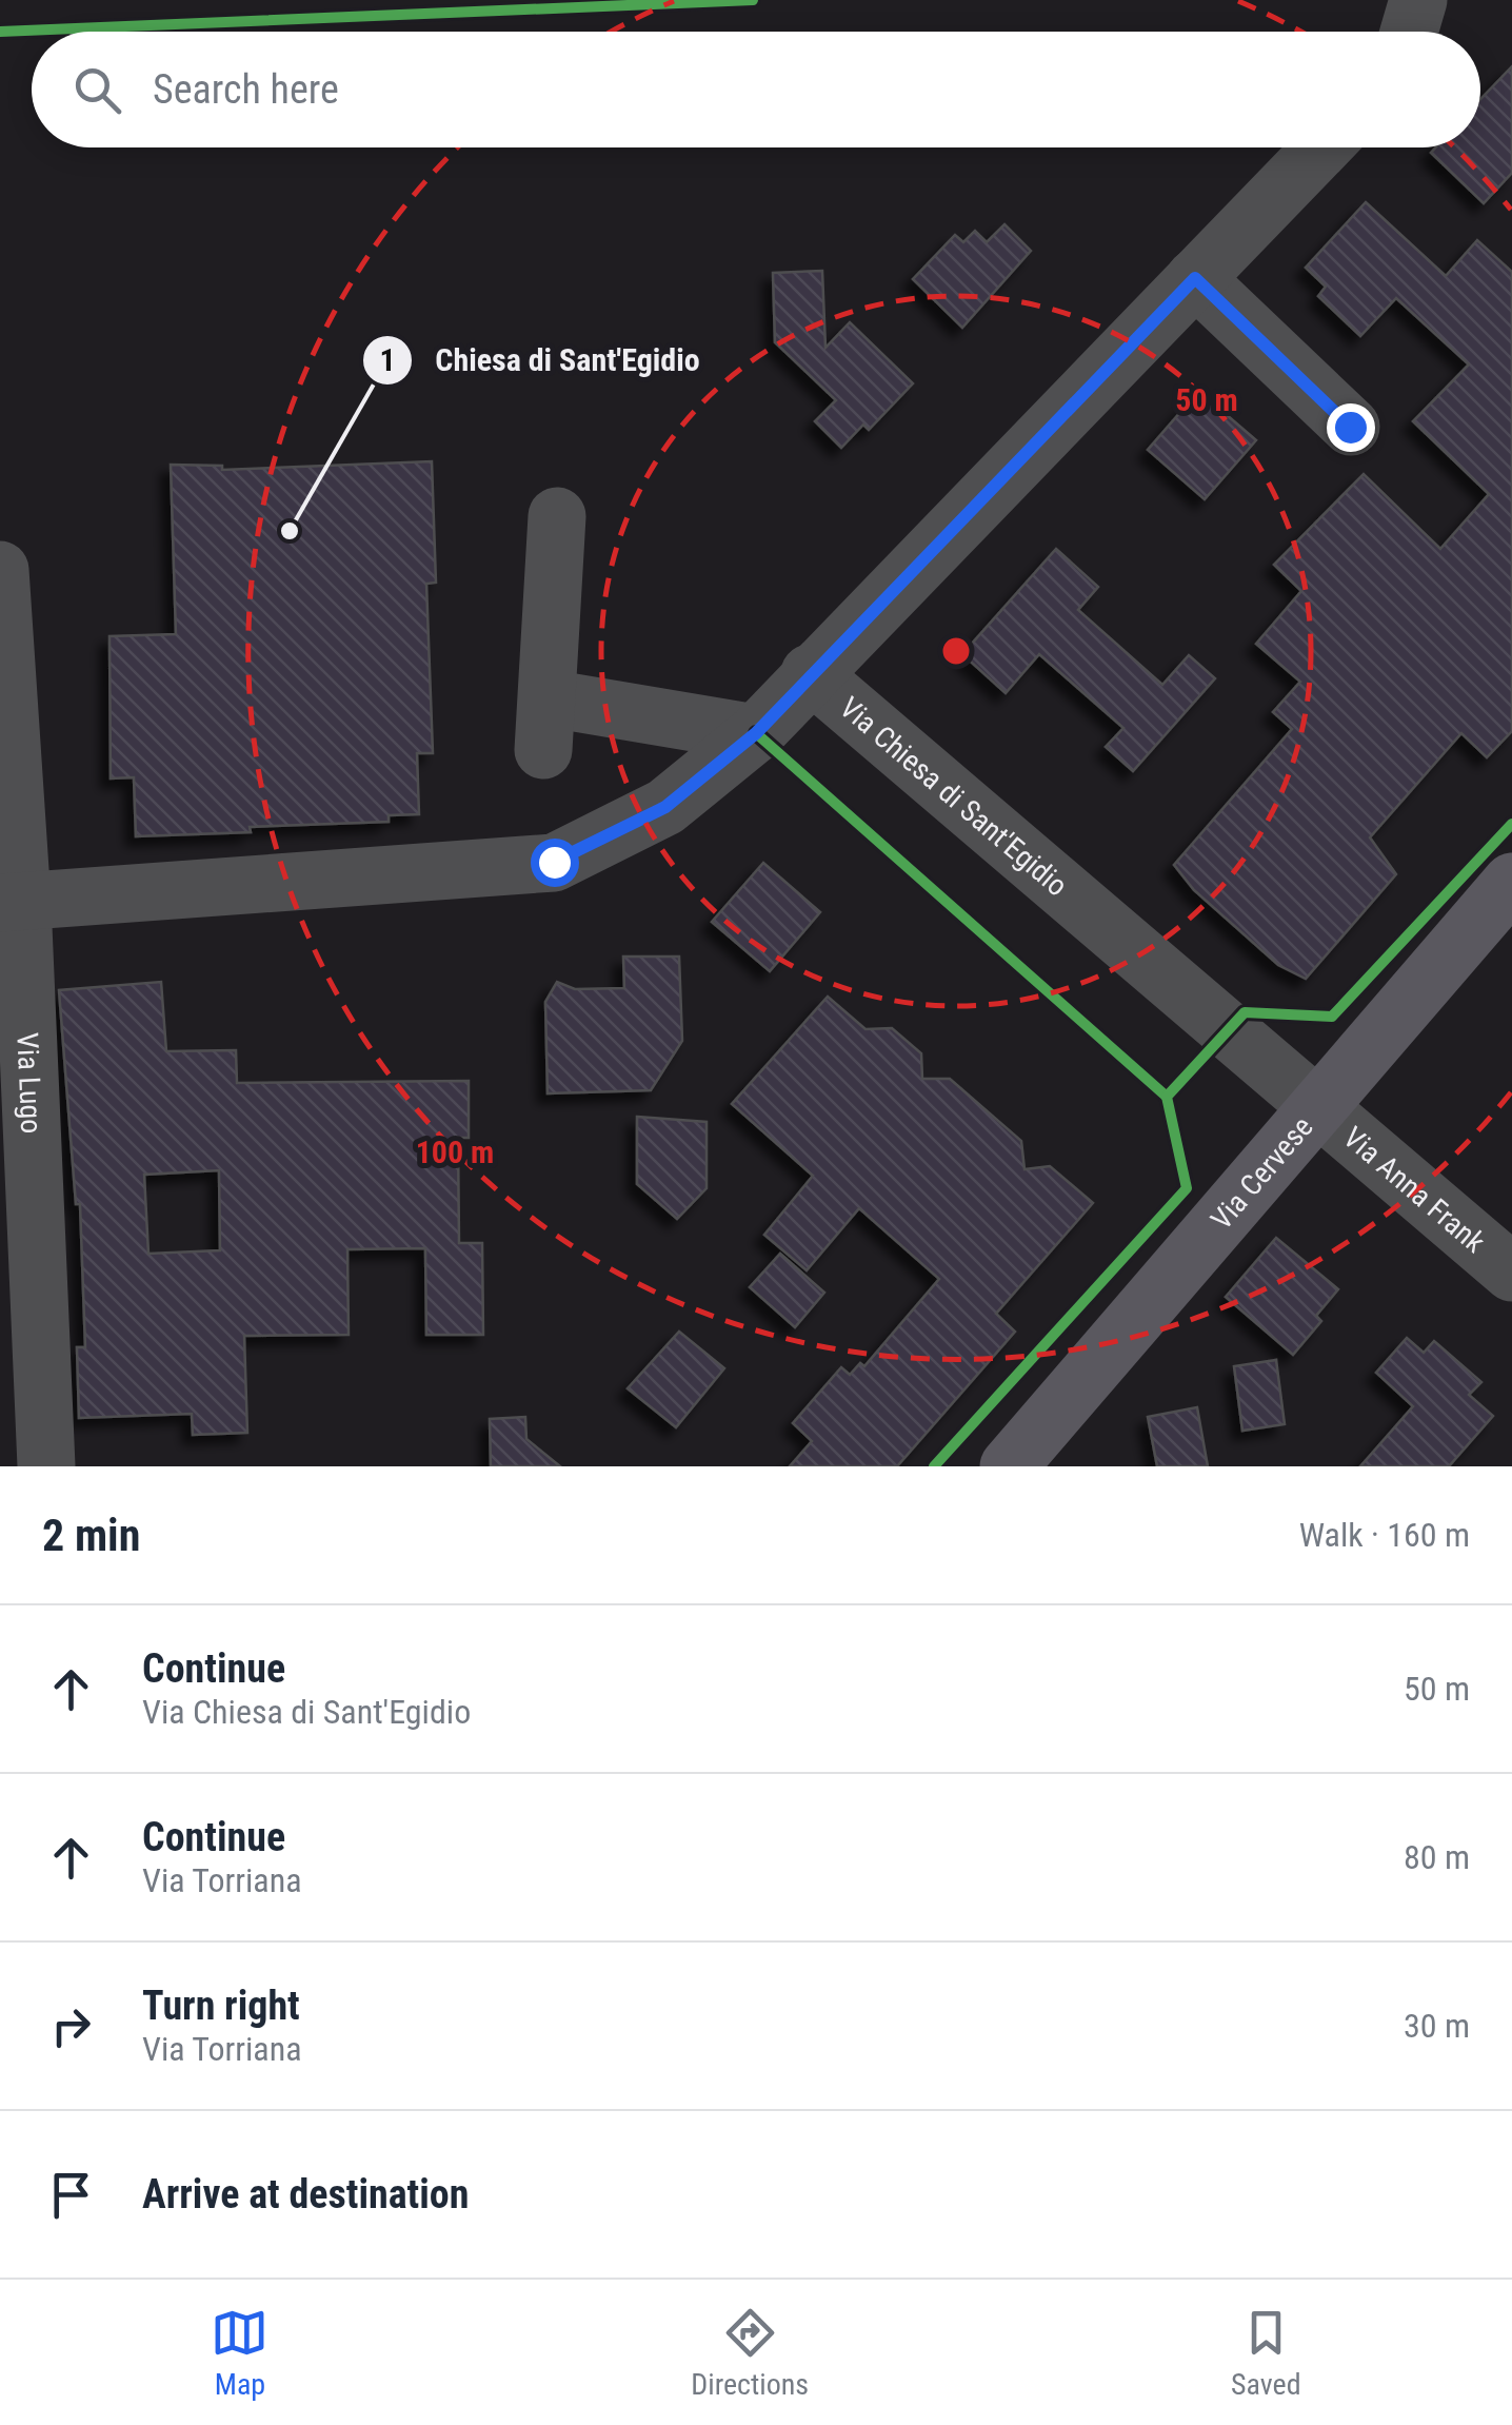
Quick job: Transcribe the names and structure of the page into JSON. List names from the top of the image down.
{
  "streets": {
    "main road": ["Via Cervese"],
    "street": ["Via Chiesa di Sant'Egidio", "Via Lugo", "Via Anna Frank"]
  },
  "crossings": [
    ["Via Chiesa di Sant'Egidio", "Via Cervese"],
    ["Via Chiesa di Sant'Egidio", "Via Anna Frank"],
    ["Via Cervese", "Via Anna Frank"]
  ],
  "places": ["Chiesa di Sant'Egidio"],
  "page": {
    "search": "Search here",
    "heading": ["2 min", "Walk · 160 m"],
    "list": [
      ["Continue", "Via Chiesa di Sant'Egidio", "50 m"],
      ["Continue", "Via Torriana", "80 m"],
      ["Turn right", "Via Torriana", "30 m"],
      "Arrive at destination"
    ],
    "nav": ["Map", "Directions", "Saved"]
  },
  "rings": ["50 m", "100 m"]
}
